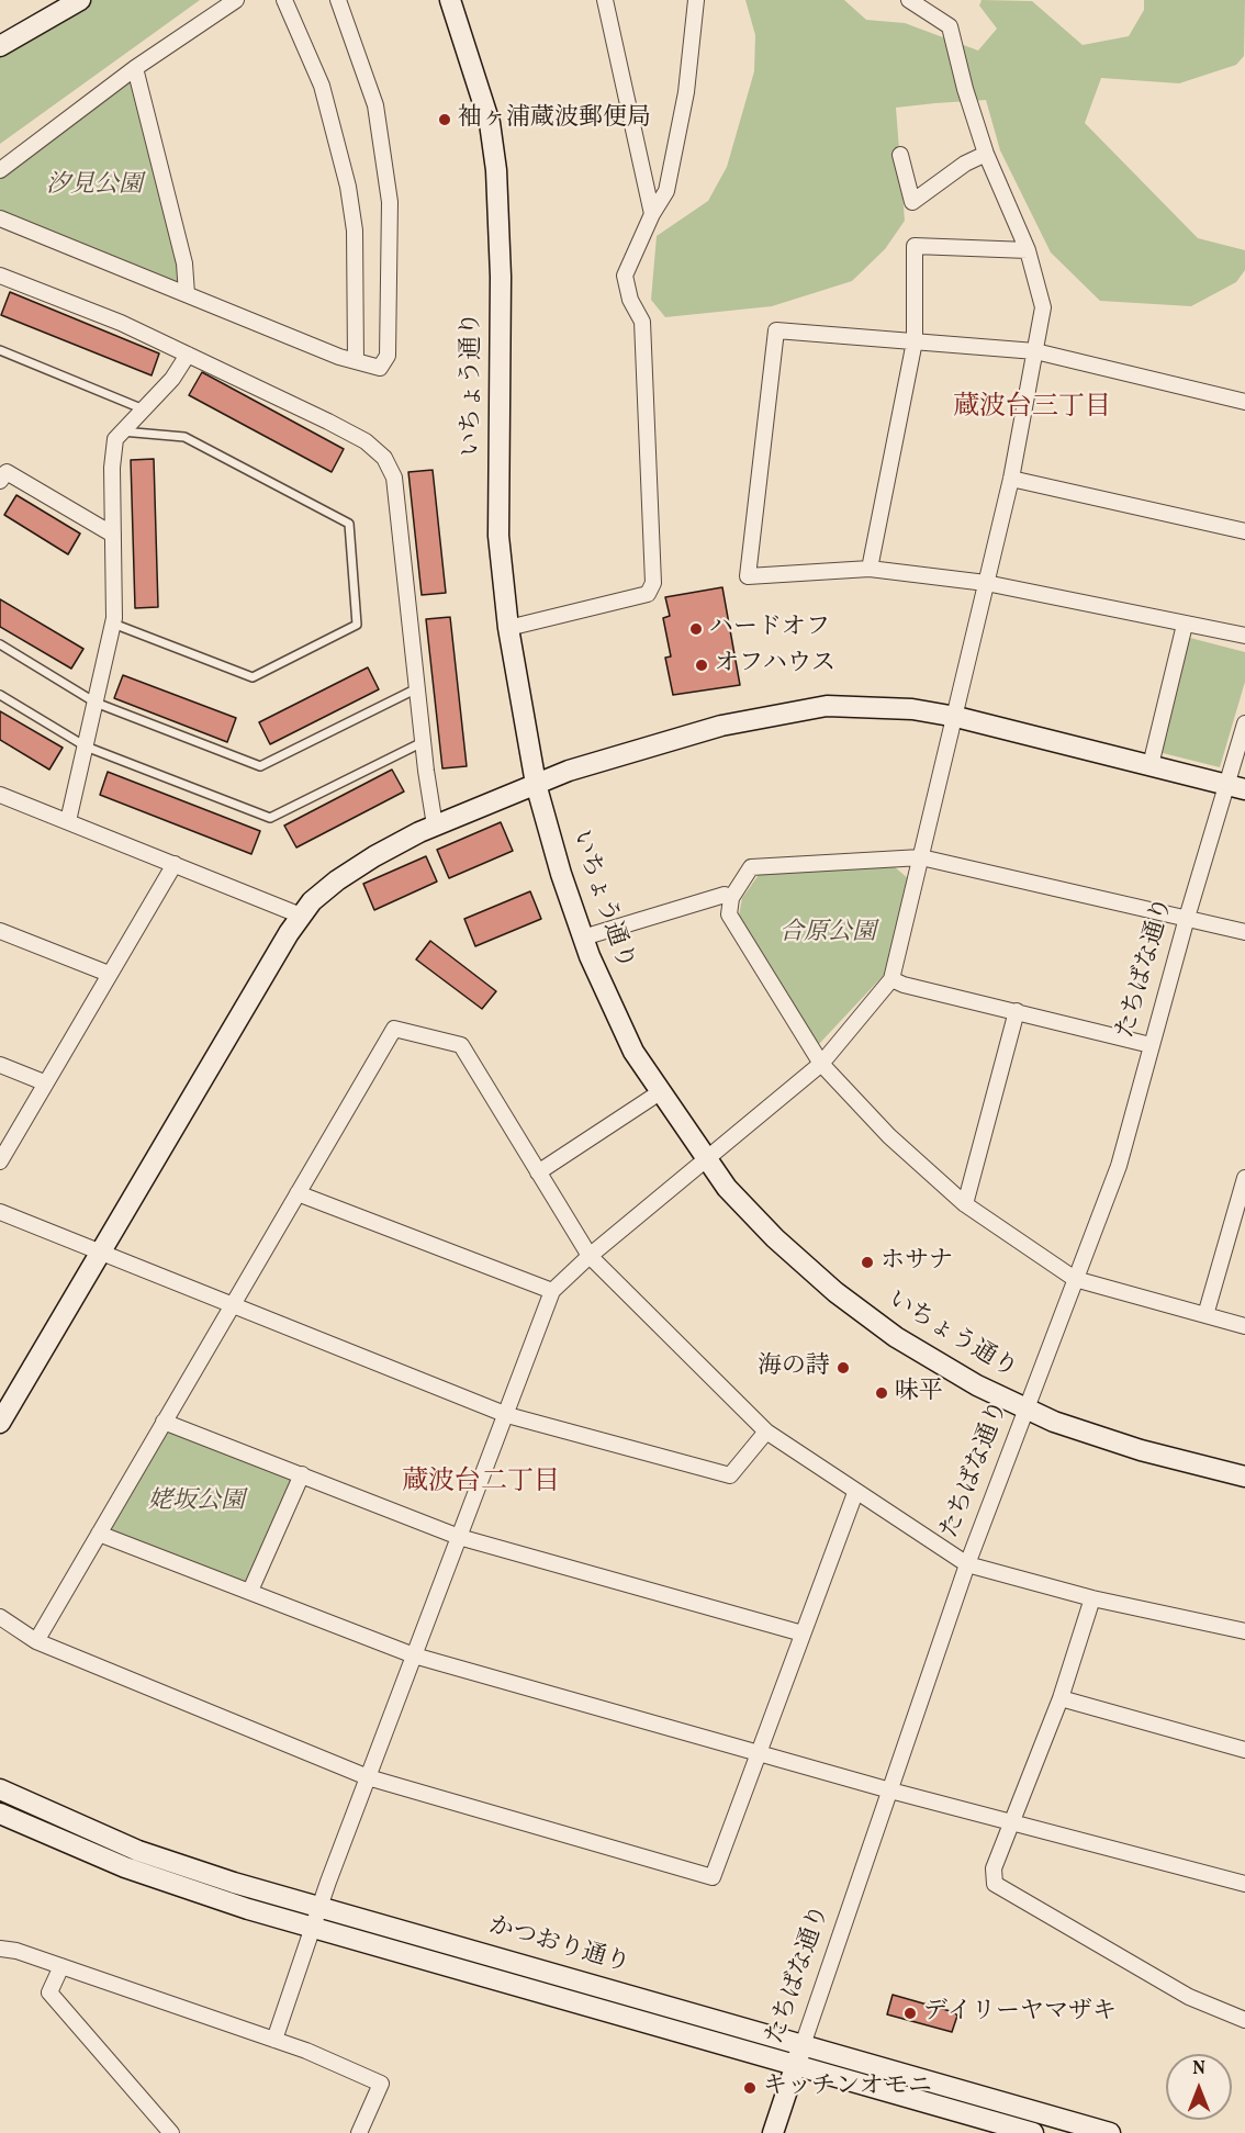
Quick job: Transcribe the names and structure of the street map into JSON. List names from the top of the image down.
{
  "streets": {
    "street": ["いちょう通り", "たちばな通り", "かつおり通り"]
  },
  "crossings": [
    ["いちょう通り", "たちばな通り"],
    ["たちばな通り", "かつおり通り"]
  ],
  "districts": ["蔵波台三丁目", "蔵波台二丁目"],
  "parks": ["汐見公園", "合原公園", "姥坂公園"],
  "places": [
    "袖ヶ浦蔵波郵便局",
    "ハードオフ",
    "オフハウス",
    "ホサナ",
    "海の詩",
    "味平",
    "デイリーヤマザキ",
    "キッチンオモニ"
  ],
  "north": "top"
}
